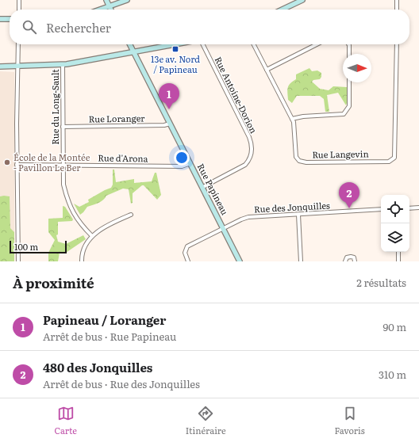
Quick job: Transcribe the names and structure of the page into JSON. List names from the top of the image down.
{
  "streets": {
    "main road": ["Rue Papineau"],
    "street": [
      "Rue Antoine-Dorion",
      "Rue du Long-Sault",
      "Rue Loranger",
      "Rue Langevin",
      "Rue d'Arona",
      "Rue des Jonquilles"
    ]
  },
  "crossings": [
    ["Rue Antoine-Dorion", "Rue Papineau"],
    ["Rue du Long-Sault", "Rue Loranger"],
    ["Rue du Long-Sault", "Rue d'Arona"],
    ["Rue Loranger", "Rue Papineau"],
    ["Rue d'Arona", "Rue Papineau"],
    ["Rue Papineau", "Rue des Jonquilles"]
  ],
  "places": {
    "transit": ["13e av. Nord / Papineau"],
    "other": ["École de la Montée - Pavillon Le Ber"]
  },
  "scale_bar": "100 m",
  "north": "right",
  "page": {
    "search": "Rechercher",
    "pins": ["1", "2"],
    "scale": "100 m",
    "heading": ["À proximité", "2 résultats"],
    "list": [
      {
        "mark": "1",
        "name": "Papineau / Loranger",
        "note": "Arrêt de bus · Rue Papineau",
        "value": "90 m"
      },
      {
        "mark": "2",
        "name": "480 des Jonquilles",
        "note": "Arrêt de bus · Rue des Jonquilles",
        "value": "310 m"
      }
    ],
    "nav": ["Carte", "Itinéraire", "Favoris"]
  }
}
